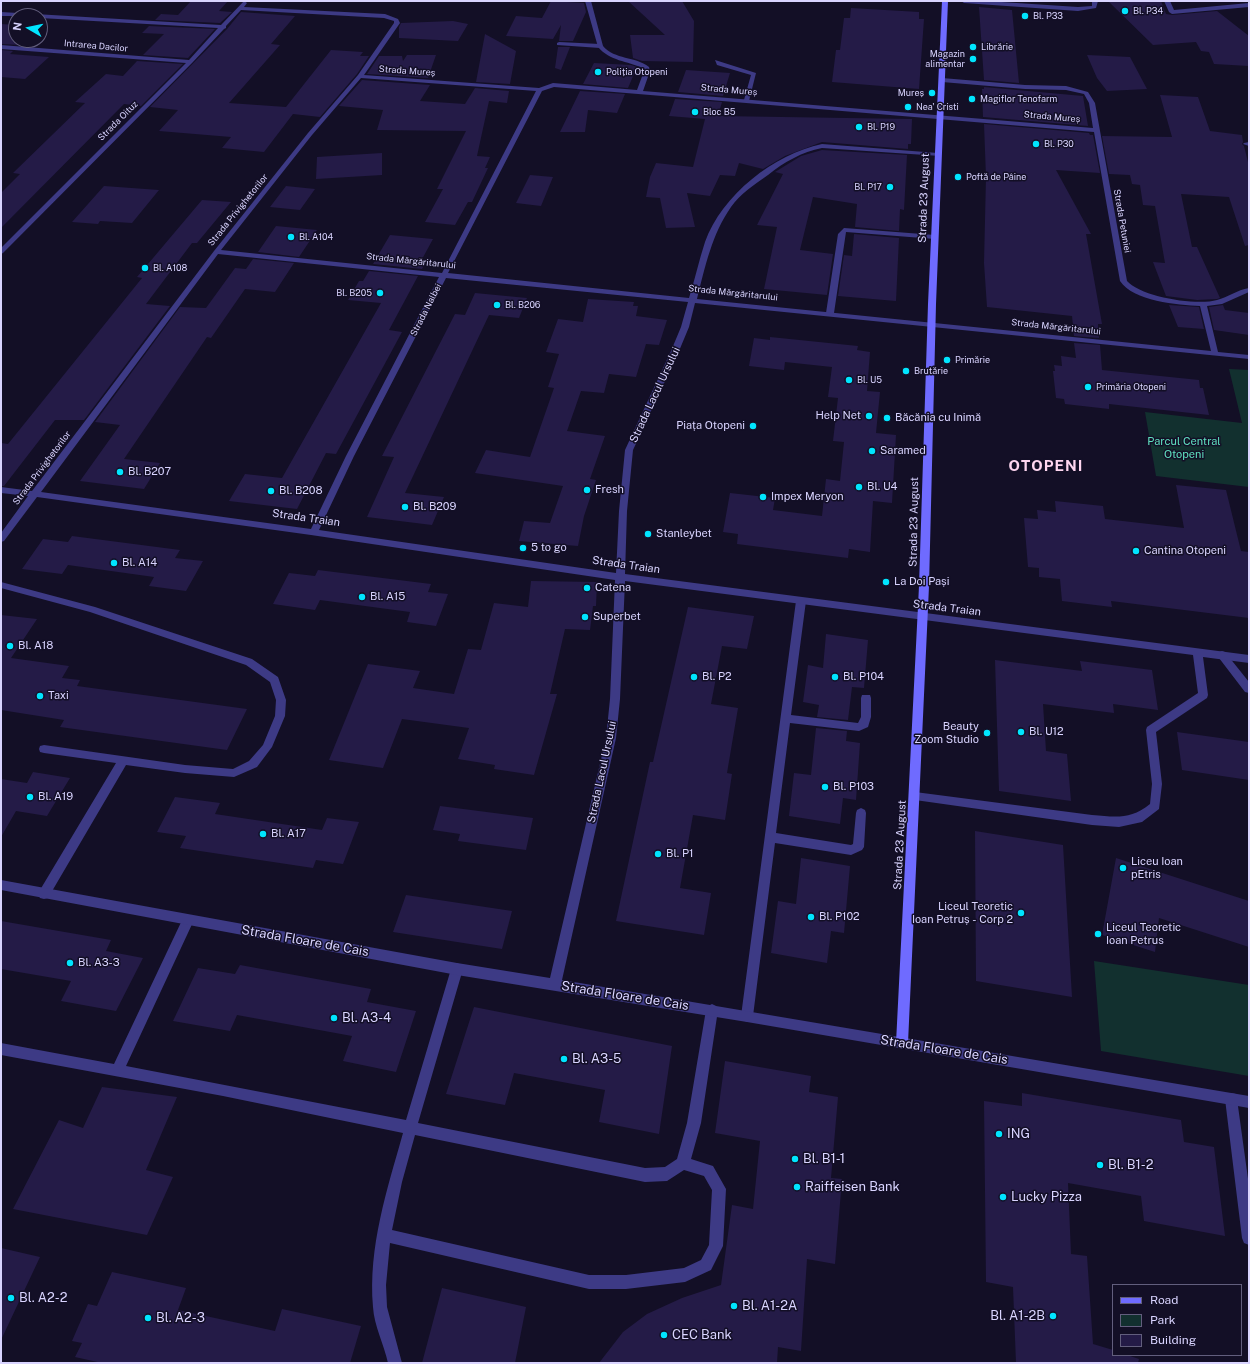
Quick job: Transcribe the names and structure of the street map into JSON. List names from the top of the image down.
{
  "streets": {
    "main road": ["Strada 23 August"],
    "street": [
      "Intrarea Dacilor",
      "Strada Mureș",
      "Strada Oituz",
      "Strada Privighetorilor",
      "Strada Petuniei",
      "Strada Mărgăritarului",
      "Strada Nalbei",
      "Strada Lacul Ursului",
      "Strada Traian",
      "Strada Floare de Cais"
    ]
  },
  "crossings": [
    ["Intrarea Dacilor", "Strada Oituz"],
    ["Strada Mureș", "Strada 23 August"],
    ["Strada Mureș", "Strada Privighetorilor"],
    ["Strada Mureș", "Strada Petuniei"],
    ["Strada Mureș", "Strada Nalbei"],
    ["Strada Oituz", "Strada Privighetorilor"],
    ["Strada 23 August", "Strada Petuniei"],
    ["Strada 23 August", "Strada Mărgăritarului"],
    ["Strada 23 August", "Strada Lacul Ursului"],
    ["Strada 23 August", "Strada Traian"],
    ["Strada 23 August", "Strada Floare de Cais"],
    ["Strada Privighetorilor", "Strada Mărgăritarului"],
    ["Strada Privighetorilor", "Strada Traian"],
    ["Strada Mărgăritarului", "Strada Nalbei"],
    ["Strada Mărgăritarului", "Strada Lacul Ursului"],
    ["Strada Nalbei", "Strada Traian"],
    ["Strada Lacul Ursului", "Strada Traian"],
    ["Strada Lacul Ursului", "Strada Floare de Cais"]
  ],
  "districts": ["OTOPENI"],
  "parks": ["Parcul Central Otopeni"],
  "places": [
    "Bl. P34",
    "Bl. P33",
    "Librărie",
    "Magazin alimentar",
    "Poliția Otopeni",
    "Mureș",
    "Magiflor Tenofarm",
    "Nea' Cristi",
    "Bloc B5",
    "Bl. P19",
    "Bl. P30",
    "Poftă de Pâine",
    "Bl. P17",
    "Bl. A104",
    "Bl. A108",
    "Bl. B205",
    "Bl. B206",
    "Primărie",
    "Brutărie",
    "Bl. U5",
    "Primăria Otopeni",
    "Help Net",
    "Băcănia cu Inimă",
    "Piața Otopeni",
    "Saramed",
    "Bl. B207",
    "Bl. U4",
    "Fresh",
    "Bl. B208",
    "Impex Meryon",
    "Bl. B209",
    "Stanleybet",
    "5 to go",
    "Cantina Otopeni",
    "Bl. A14",
    "La Doi Pași",
    "Catena",
    "Bl. A15",
    "Superbet",
    "Bl. A18",
    "Bl. P2",
    "Bl. P104",
    "Taxi",
    "Bl. U12",
    "Beauty Zoom Studio",
    "Bl. P103",
    "Bl. A19",
    "Bl. A17",
    "Bl. P1",
    "Liceu Ioan pEtris",
    "Liceul Teoretic Ioan Petruș - Corp 2",
    "Bl. P102",
    "Liceul Teoretic Ioan Petrus",
    "Bl. A3-3",
    "Bl. A3-4",
    "Bl. A3-5",
    "ING",
    "Bl. B1-1",
    "Bl. B1-2",
    "Raiffeisen Bank",
    "Lucky Pizza",
    "Bl. A2-2",
    "Bl. A1-2A",
    "Bl. A1-2B",
    "Bl. A2-3",
    "CEC Bank"
  ],
  "legend": ["Road", "Park", "Building"],
  "north": "left"
}
